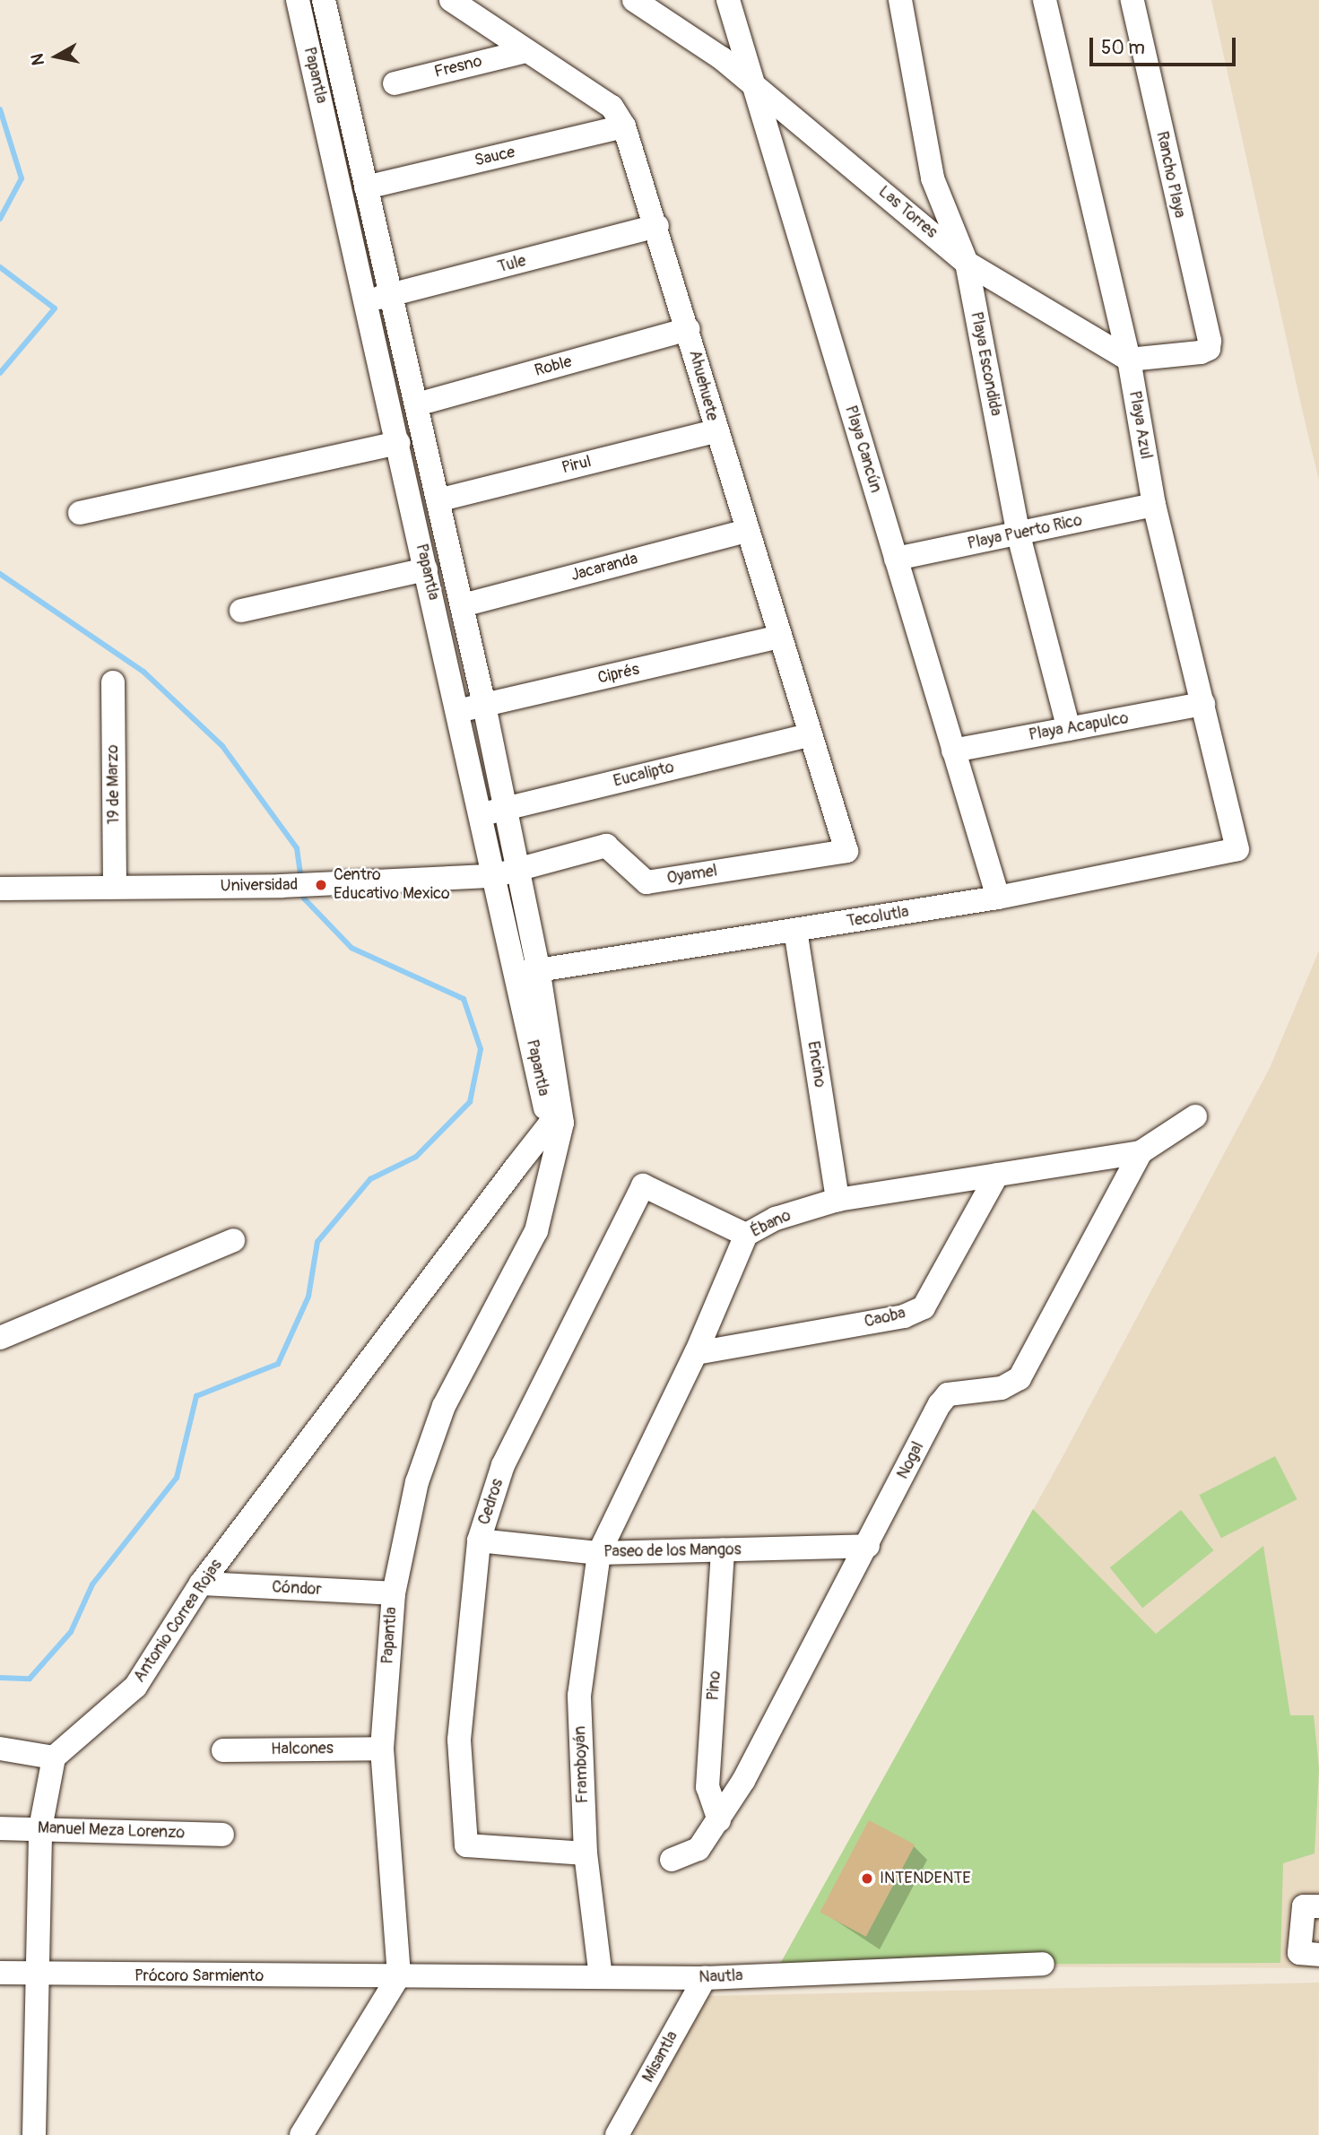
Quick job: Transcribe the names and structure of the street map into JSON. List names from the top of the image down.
{
  "streets": {
    "street": [
      "Fresno",
      "Papantla",
      "Sauce",
      "Rancho Playa",
      "Las Torres",
      "Tule",
      "Playa Escondida",
      "Roble",
      "Ahuehuete",
      "Playa Azul",
      "Playa Cancún",
      "Pirul",
      "Playa Puerto Rico",
      "Jacaranda",
      "Ciprés",
      "Playa Acapulco",
      "Eucalipto",
      "19 de Marzo",
      "Oyamel",
      "Universidad",
      "Tecolutla",
      "Encino",
      "Ébano",
      "Caoba",
      "Nogal",
      "Cedros",
      "Paseo de los Mangos",
      "Cóndor",
      "Antonio Correa Rojas",
      "Pino",
      "Halcones",
      "Framboyán",
      "Manuel Meza Lorenzo",
      "Prócoro Sarmiento",
      "Nautla",
      "Misantla"
    ]
  },
  "crossings": [
    ["Fresno", "Ahuehuete"],
    ["Papantla", "Sauce"],
    ["Papantla", "Tule"],
    ["Papantla", "Roble"],
    ["Papantla", "Pirul"],
    ["Papantla", "Jacaranda"],
    ["Papantla", "Ciprés"],
    ["Papantla", "Eucalipto"],
    ["Papantla", "Oyamel"],
    ["Papantla", "Universidad"],
    ["Papantla", "Tecolutla"],
    ["Papantla", "Cóndor"],
    ["Papantla", "Antonio Correa Rojas"],
    ["Papantla", "Halcones"],
    ["Papantla", "Prócoro Sarmiento"],
    ["Papantla", "Nautla"],
    ["Sauce", "Ahuehuete"],
    ["Rancho Playa", "Las Torres"],
    ["Rancho Playa", "Playa Azul"],
    ["Las Torres", "Playa Escondida"],
    ["Las Torres", "Playa Azul"],
    ["Las Torres", "Playa Cancún"],
    ["Tule", "Ahuehuete"],
    ["Playa Escondida", "Playa Puerto Rico"],
    ["Playa Escondida", "Playa Acapulco"],
    ["Roble", "Ahuehuete"],
    ["Ahuehuete", "Pirul"],
    ["Ahuehuete", "Jacaranda"],
    ["Ahuehuete", "Ciprés"],
    ["Ahuehuete", "Eucalipto"],
    ["Ahuehuete", "Oyamel"],
    ["Playa Azul", "Playa Puerto Rico"],
    ["Playa Azul", "Playa Acapulco"],
    ["Playa Azul", "Tecolutla"],
    ["Playa Cancún", "Playa Puerto Rico"],
    ["Playa Cancún", "Playa Acapulco"],
    ["Playa Cancún", "Tecolutla"],
    ["19 de Marzo", "Universidad"],
    ["Oyamel", "Universidad"],
    ["Tecolutla", "Encino"],
    ["Encino", "Ébano"],
    ["Ébano", "Caoba"],
    ["Ébano", "Nogal"],
    ["Ébano", "Cedros"],
    ["Ébano", "Paseo de los Mangos"],
    ["Ébano", "Framboyán"],
    ["Nogal", "Paseo de los Mangos"],
    ["Nogal", "Pino"],
    ["Cedros", "Paseo de los Mangos"],
    ["Cedros", "Framboyán"],
    ["Paseo de los Mangos", "Pino"],
    ["Paseo de los Mangos", "Framboyán"],
    ["Cóndor", "Antonio Correa Rojas"],
    ["Framboyán", "Nautla"],
    ["Prócoro Sarmiento", "Nautla"],
    ["Nautla", "Misantla"]
  ],
  "places": ["Centro Educativo Mexico", "INTENDENTE"],
  "scale_bar": "50 m",
  "north": "left"
}
